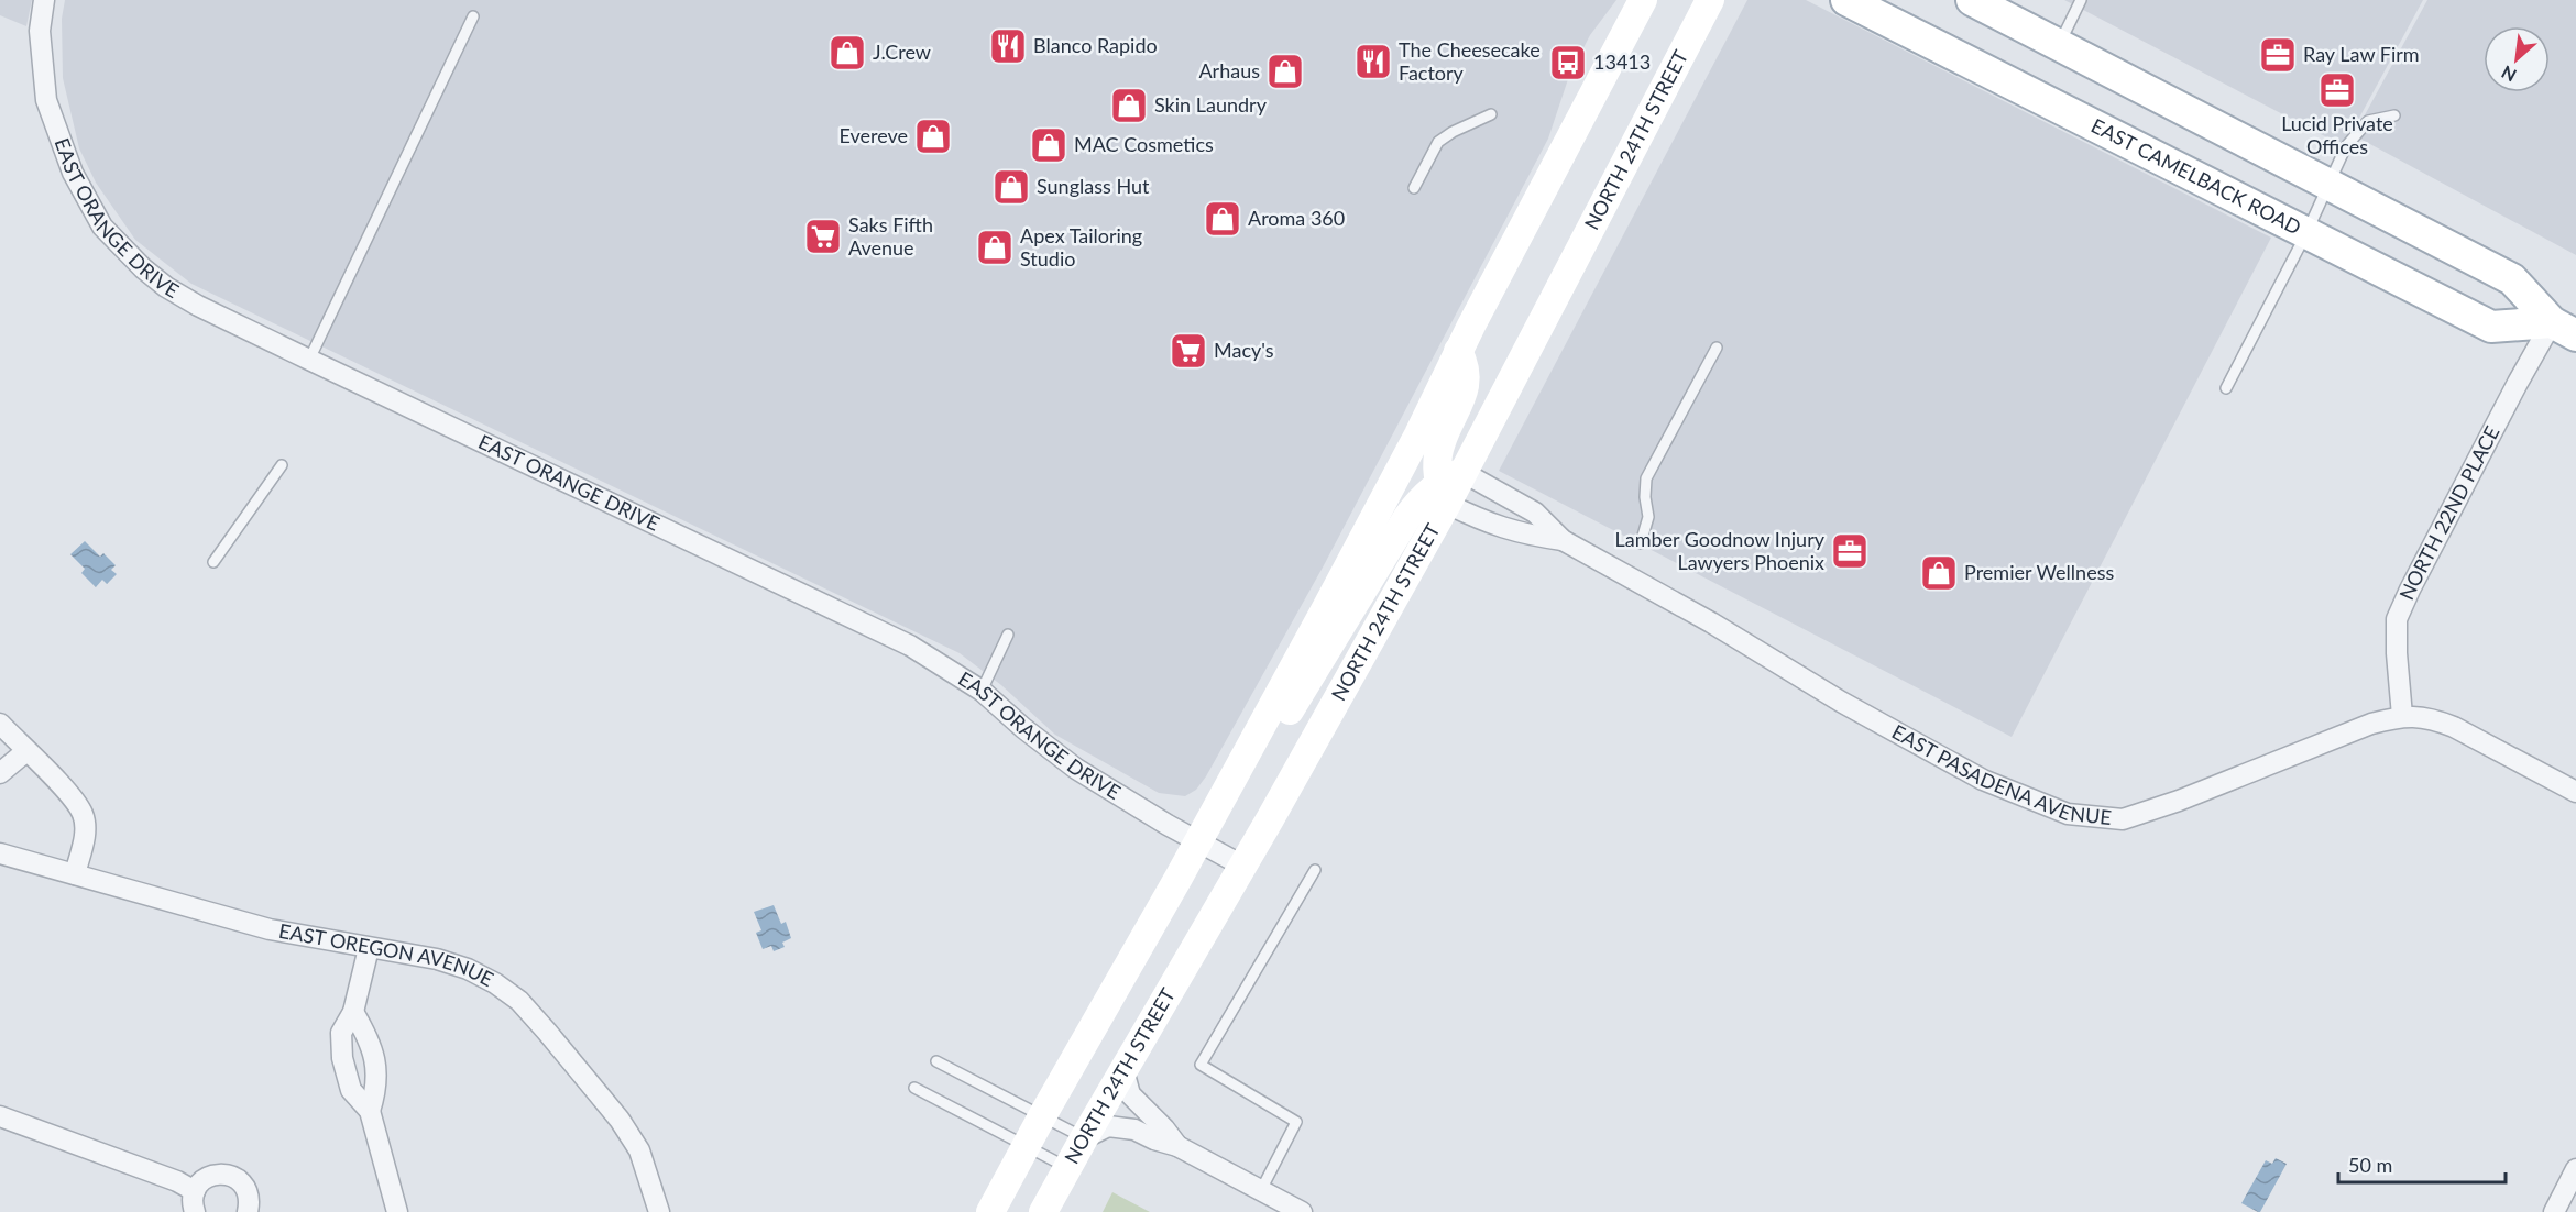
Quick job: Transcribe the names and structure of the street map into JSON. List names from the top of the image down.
{
  "streets": {
    "main road": ["NORTH 24TH STREET", "EAST CAMELBACK ROAD"],
    "street": [
      "EAST ORANGE DRIVE",
      "NORTH 22ND PLACE",
      "EAST PASADENA AVENUE",
      "EAST OREGON AVENUE"
    ]
  },
  "crossings": [
    ["NORTH 24TH STREET", "EAST ORANGE DRIVE"],
    ["NORTH 24TH STREET", "EAST PASADENA AVENUE"],
    ["EAST CAMELBACK ROAD", "NORTH 22ND PLACE"],
    ["NORTH 22ND PLACE", "EAST PASADENA AVENUE"]
  ],
  "places": {
    "restaurant": ["Blanco Rapido", "The Cheesecake Factory"],
    "shop": [
      "J.Crew",
      "Arhaus",
      "Skin Laundry",
      "Evereve",
      "MAC Cosmetics",
      "Sunglass Hut",
      "Aroma 360",
      "Apex Tailoring Studio",
      "Premier Wellness"
    ],
    "office": ["Ray Law Firm", "Lucid Private Offices", "Lamber Goodnow Injury Lawyers Phoenix"],
    "bus stop": ["13413"],
    "supermarket": ["Saks Fifth Avenue", "Macy's"]
  },
  "scale_bar": "50 m",
  "north": "bottom left"
}
